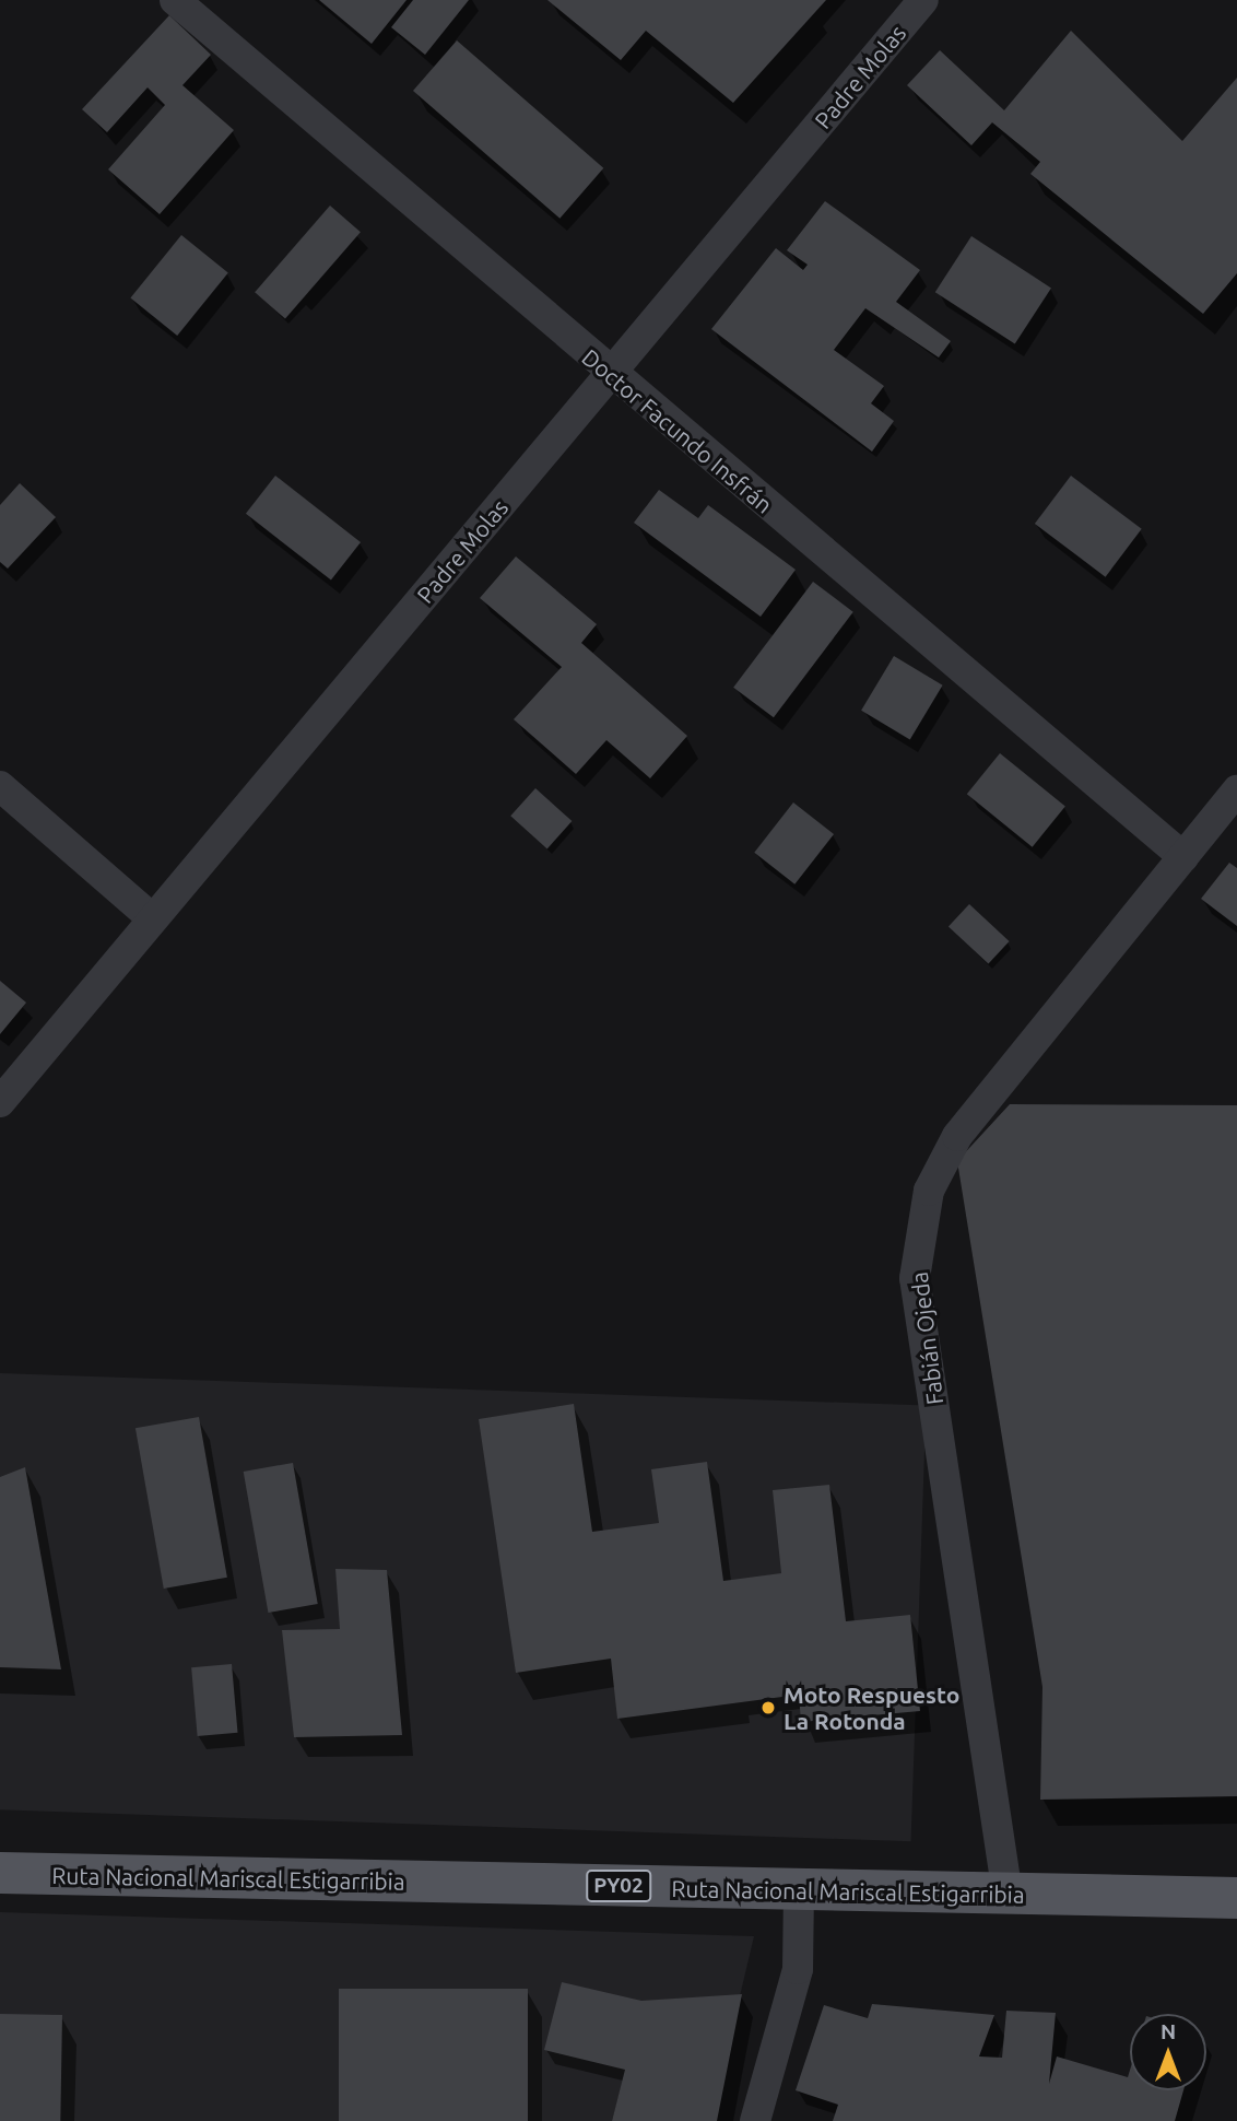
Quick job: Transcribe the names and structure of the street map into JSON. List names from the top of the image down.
{
  "streets": {
    "main road": ["Ruta Nacional Mariscal Estigarribia", "PY02"],
    "street": ["Padre Molas", "Doctor Facundo Insfrán", "Fabián Ojeda"]
  },
  "crossings": [
    ["Padre Molas", "Doctor Facundo Insfrán"],
    ["Doctor Facundo Insfrán", "Fabián Ojeda"],
    ["Fabián Ojeda", "Ruta Nacional Mariscal Estigarribia"]
  ],
  "places": ["Moto Respuesto La Rotonda"],
  "north": "top"
}
